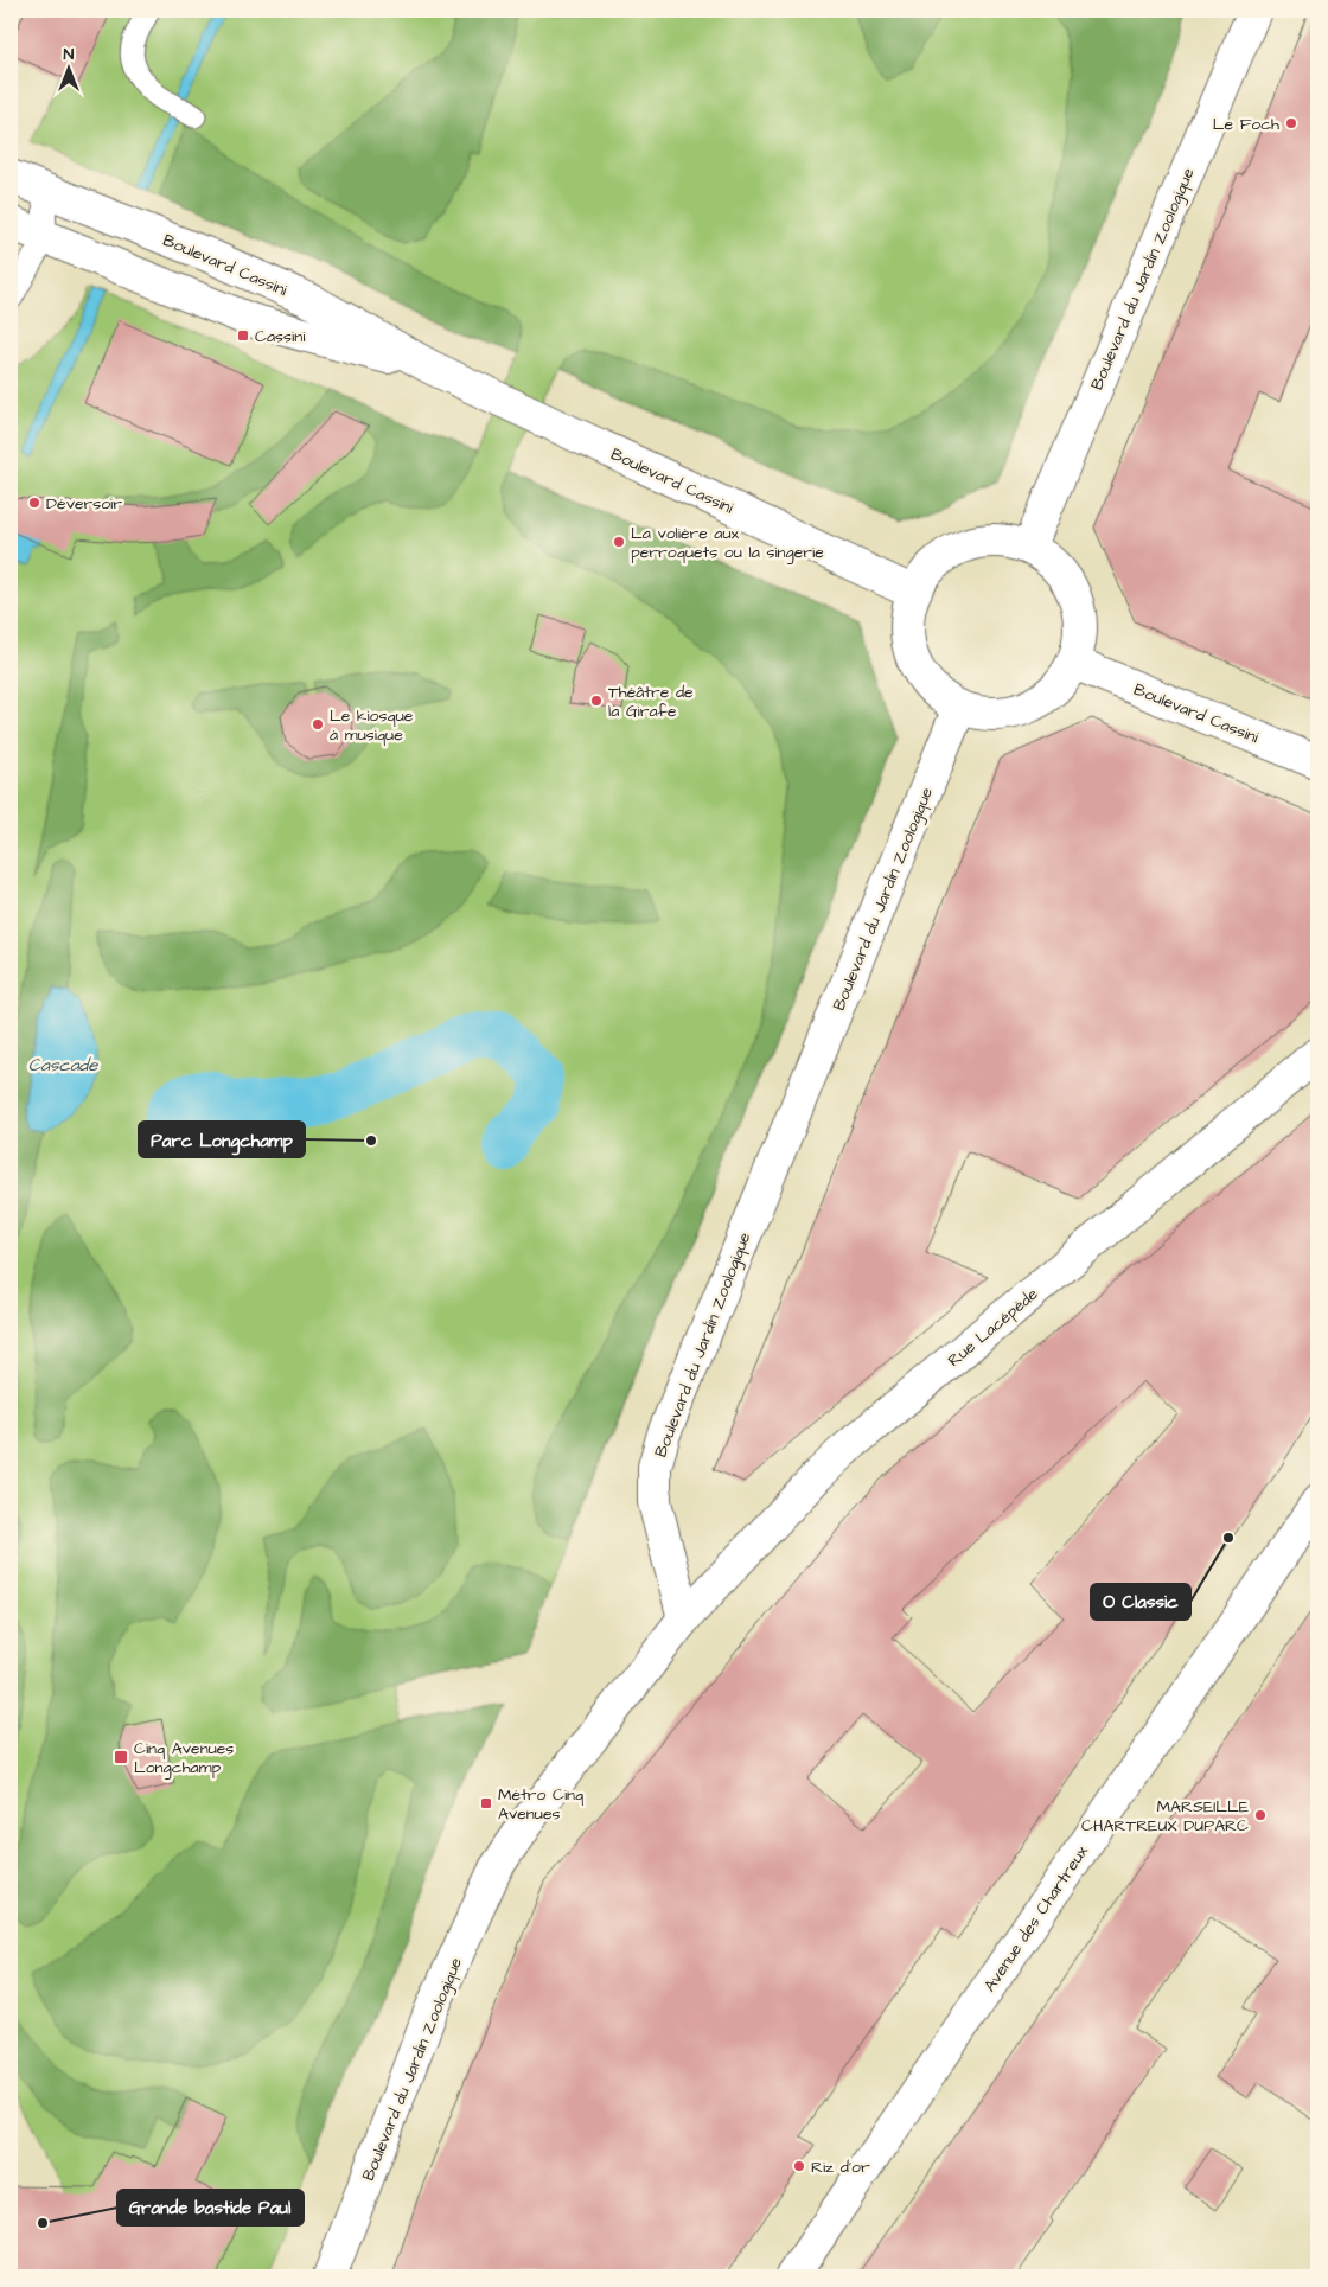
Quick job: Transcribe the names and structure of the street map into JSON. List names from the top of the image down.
{
  "streets": {
    "street": [
      "Boulevard Cassini",
      "Boulevard du Jardin Zoologique",
      "Rue Lacépède",
      "Avenue des Chartreux"
    ]
  },
  "crossings": [
    ["Boulevard Cassini", "Boulevard du Jardin Zoologique"],
    ["Boulevard du Jardin Zoologique", "Rue Lacépède"]
  ],
  "water": ["Cascade"],
  "places": {
    "other": [
      "Le Foch",
      "Déversoir",
      "La volière aux perroquets ou la singerie",
      "Théâtre de la Girafe",
      "Le kiosque à musique",
      "Parc Longchamp",
      "O Classic",
      "MARSEILLE CHARTREUX DUPARC",
      "Riz d'or",
      "Grande bastide Paul"
    ],
    "transit": ["Cassini", "Cinq Avenues Longchamp", "Métro Cinq Avenues"]
  },
  "north": "top"
}
